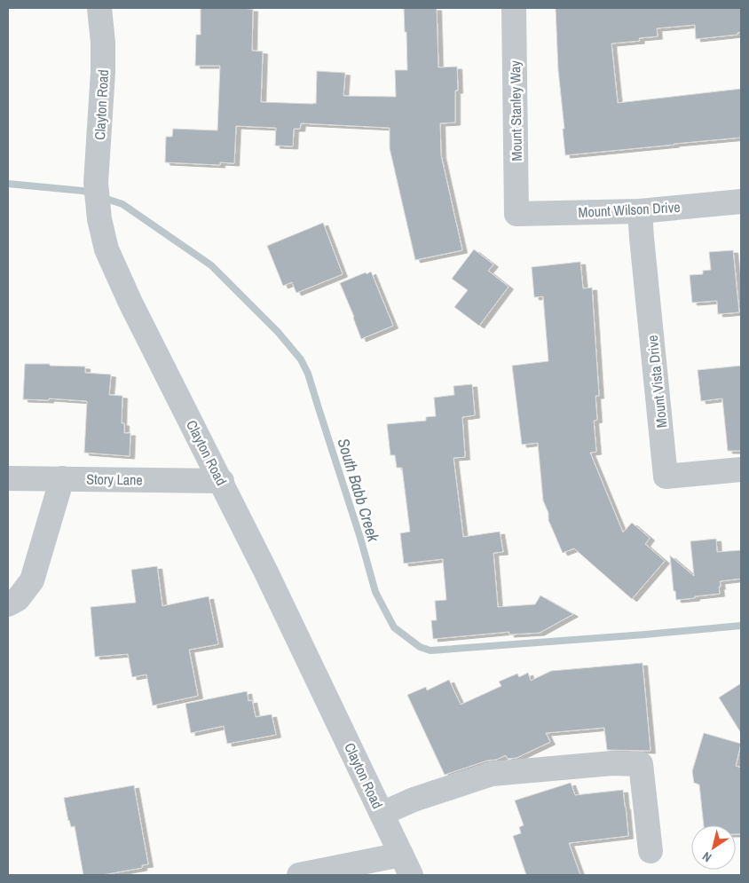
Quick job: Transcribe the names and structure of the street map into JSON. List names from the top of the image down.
{
  "streets": {
    "street": [
      "Clayton Road",
      "Mount Stanley Way",
      "Mount Wilson Drive",
      "Mount Vista Drive",
      "Story Lane"
    ]
  },
  "crossings": [
    ["Clayton Road", "Story Lane"],
    ["Mount Stanley Way", "Mount Wilson Drive"],
    ["Mount Wilson Drive", "Mount Vista Drive"]
  ],
  "water": ["South Babb Creek"],
  "north": "bottom left"
}
